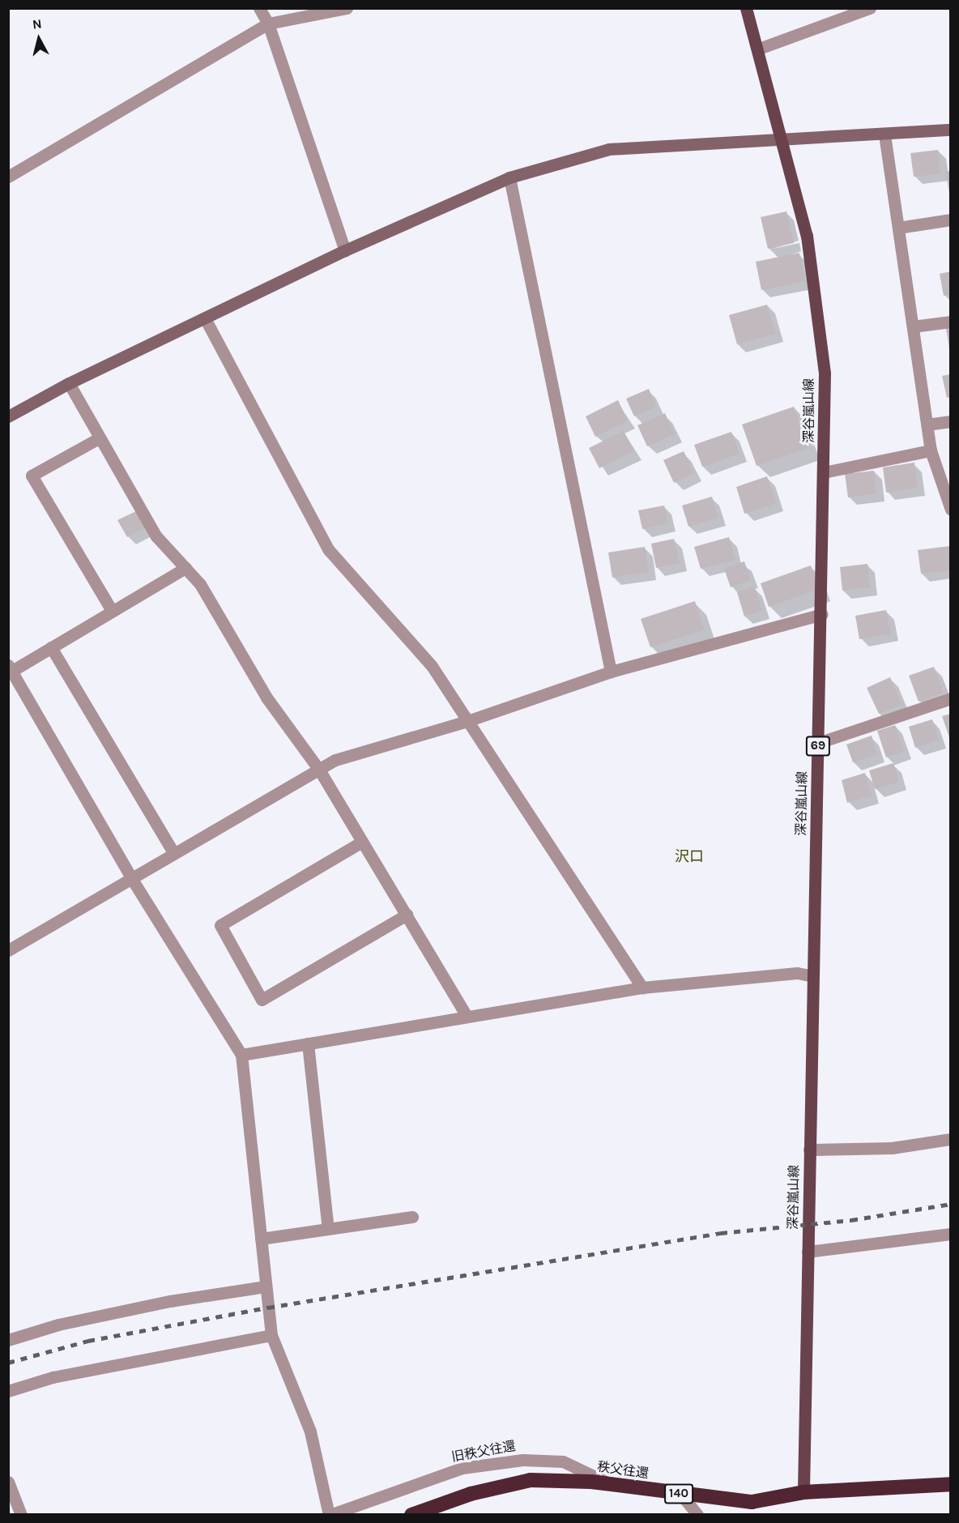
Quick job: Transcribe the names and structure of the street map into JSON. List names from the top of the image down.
{
  "streets": {
    "highway": ["秩父往還", "140"],
    "main road": ["深谷嵐山線", "69"],
    "street": ["旧秩父往還"]
  },
  "crossings": [
    ["深谷嵐山線", "秩父往還"],
    ["旧秩父往還", "秩父往還"]
  ],
  "districts": ["沢口"],
  "north": "top"
}
